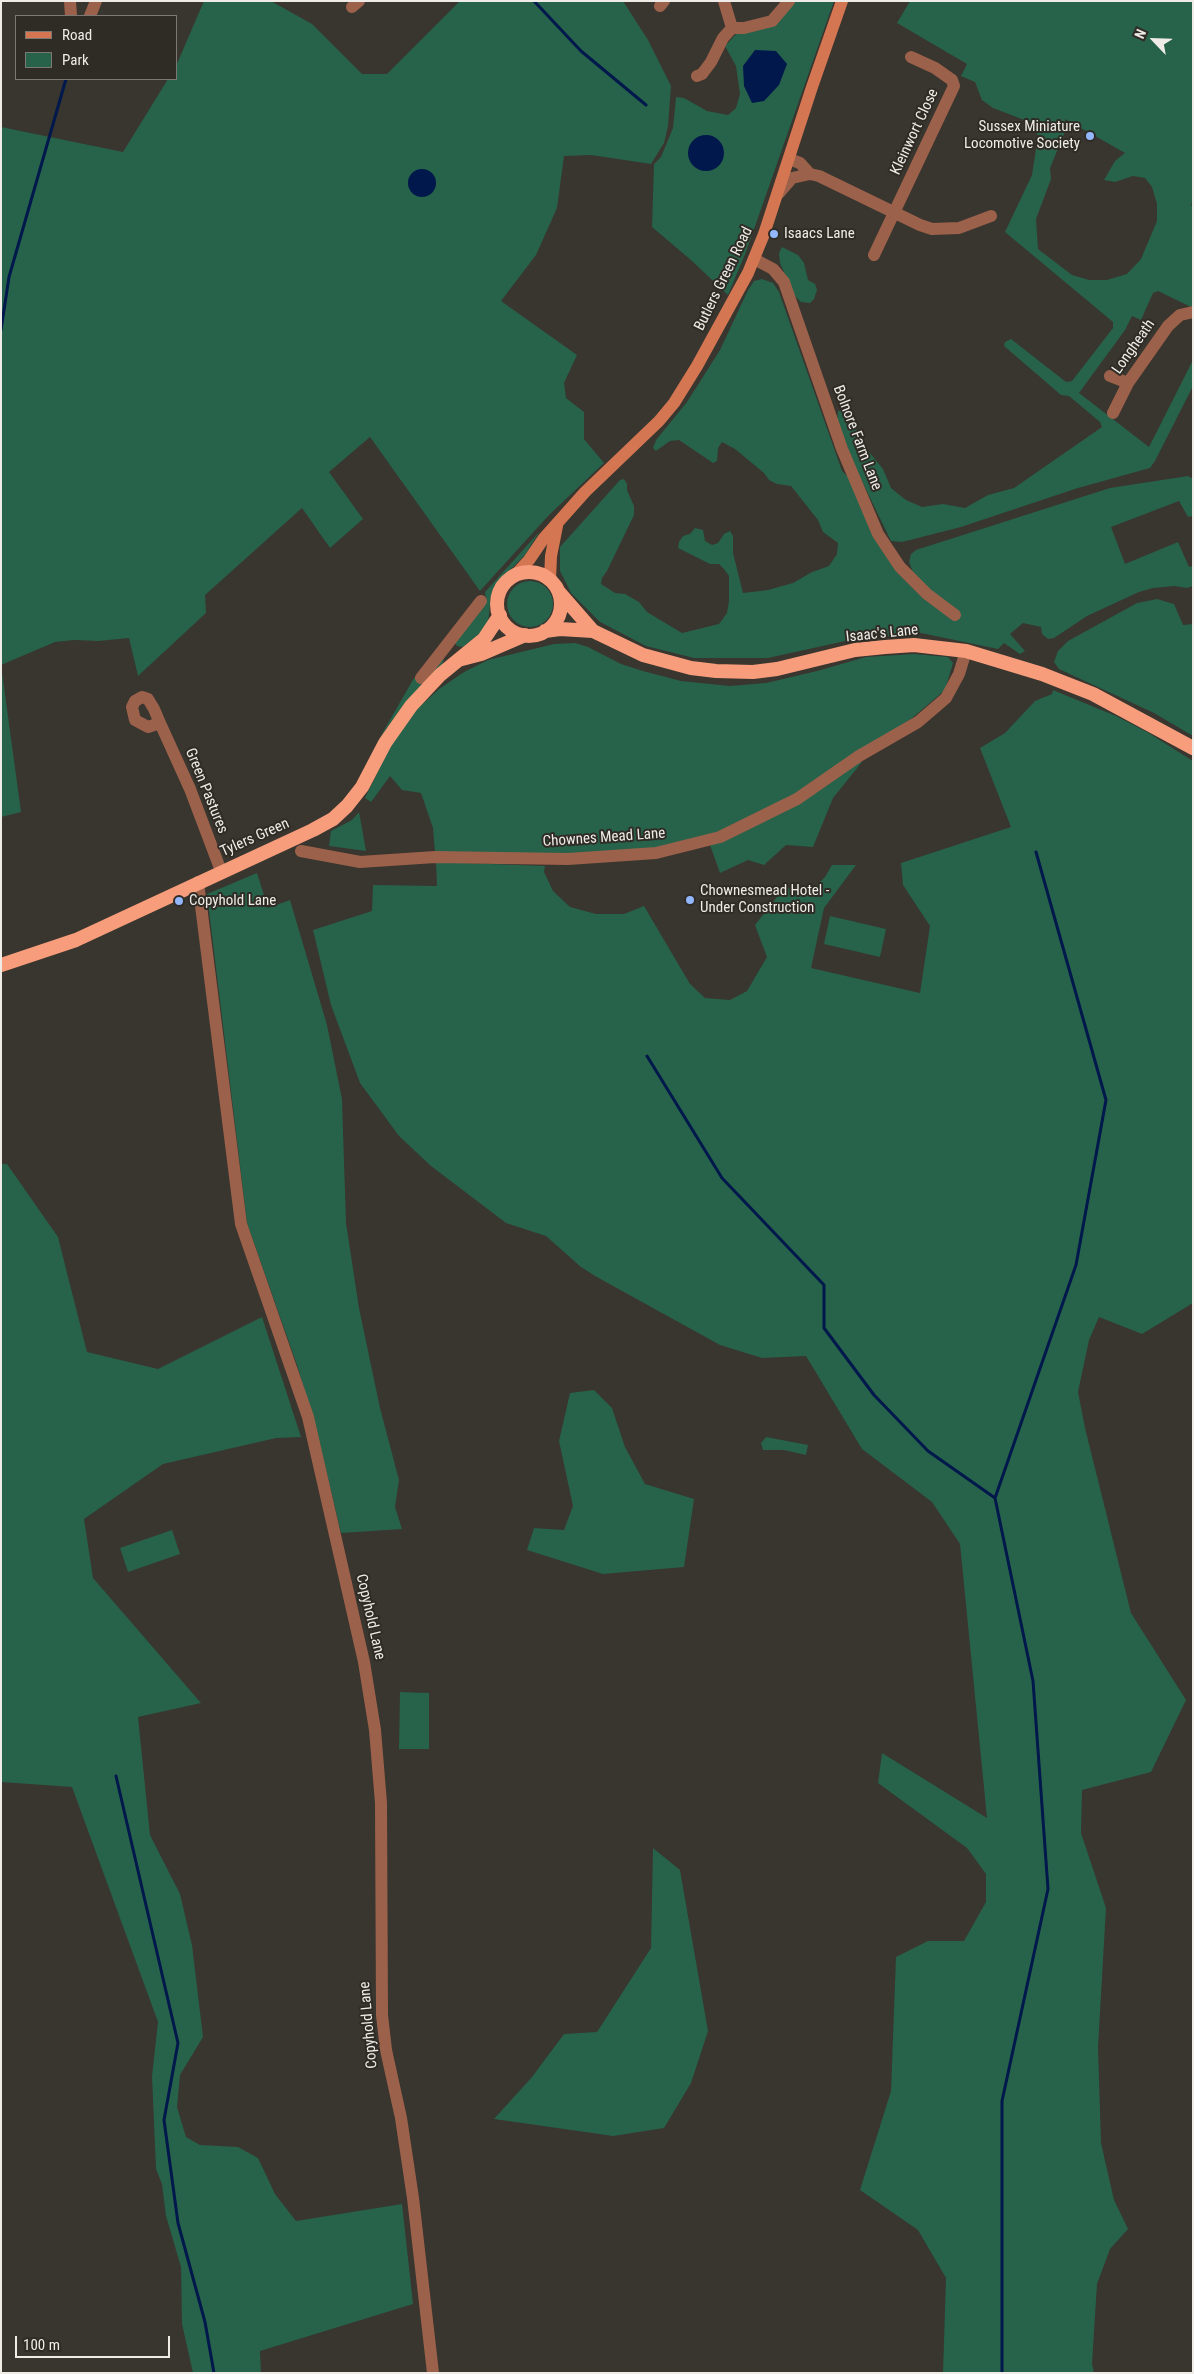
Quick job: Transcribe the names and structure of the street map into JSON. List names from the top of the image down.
{
  "streets": {
    "highway": ["Isaac's Lane", "Tylers Green"],
    "main road": ["Butlers Green Road"],
    "street": [
      "Kleinwort Close",
      "Longheath",
      "Bolnore Farm Lane",
      "Green Pastures",
      "Chownes Mead Lane",
      "Copyhold Lane"
    ]
  },
  "crossings": [
    ["Butlers Green Road", "Bolnore Farm Lane"],
    ["Butlers Green Road", "Isaac's Lane"],
    ["Butlers Green Road", "Tylers Green"],
    ["Isaac's Lane", "Tylers Green"],
    ["Isaac's Lane", "Chownes Mead Lane"],
    ["Green Pastures", "Tylers Green"],
    ["Tylers Green", "Copyhold Lane"]
  ],
  "places": [
    "Sussex Miniature Locomotive Society",
    "Isaacs Lane",
    "Chownesmead Hotel - Under Construction",
    "Copyhold Lane"
  ],
  "legend": ["Road", "Park"],
  "scale_bar": "100 m",
  "north": "top left"
}
